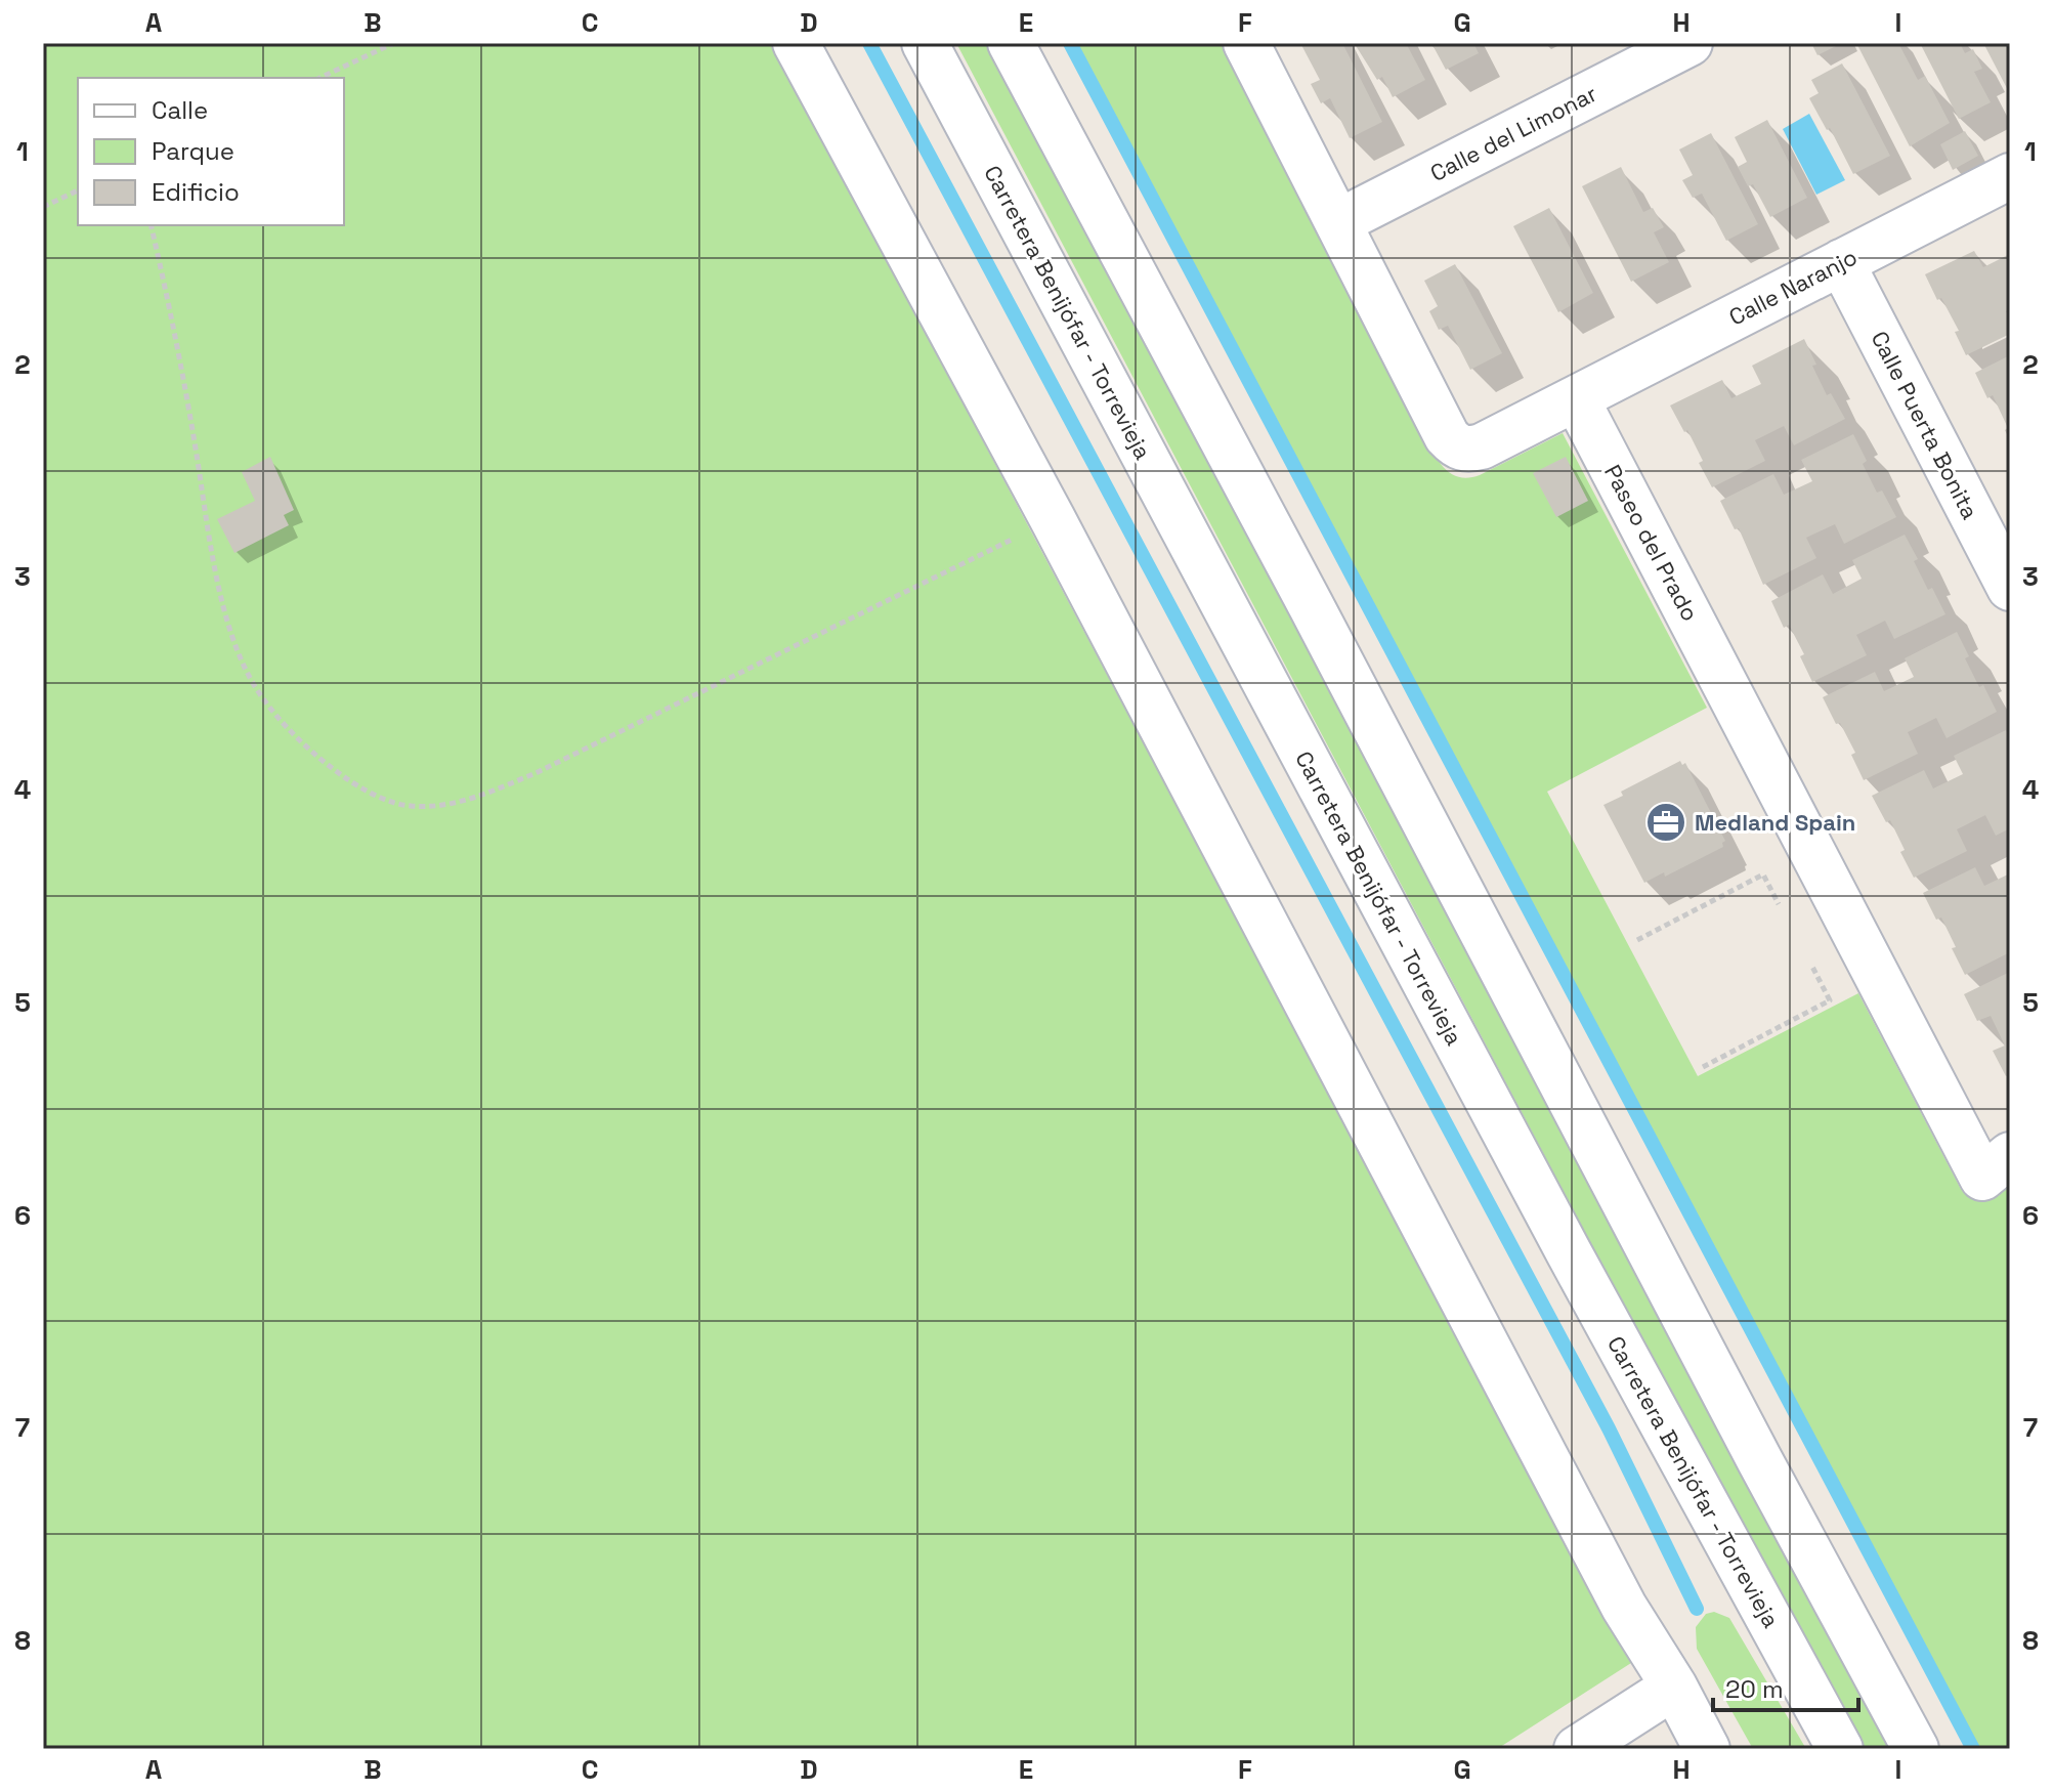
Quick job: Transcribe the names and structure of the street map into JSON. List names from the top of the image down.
{
  "streets": {
    "street": [
      "Calle del Limonar",
      "Calle Naranjo",
      "Carretera Benijófar - Torrevieja",
      "Calle Puerta Bonita",
      "Paseo del Prado"
    ]
  },
  "crossings": [
    ["Calle Naranjo", "Calle Puerta Bonita"],
    ["Calle Naranjo", "Paseo del Prado"]
  ],
  "places": {
    "office": ["Medland Spain"]
  },
  "legend": ["Calle", "Parque", "Edificio"],
  "scale_bar": "20 m",
  "grid": {
    "columns": [
      "A",
      "B",
      "C",
      "D",
      "E",
      "F",
      "G",
      "H",
      "I"
    ],
    "rows": [
      "1",
      "2",
      "3",
      "4",
      "5",
      "6",
      "7",
      "8"
    ]
  }
}
